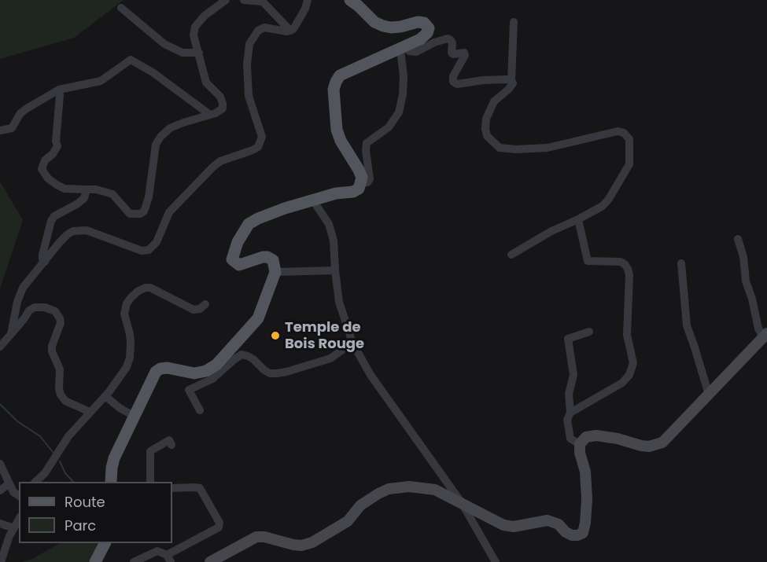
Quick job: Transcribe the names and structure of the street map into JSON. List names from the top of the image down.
{
  "places": ["Temple de Bois Rouge"],
  "legend": ["Route", "Parc"]
}
